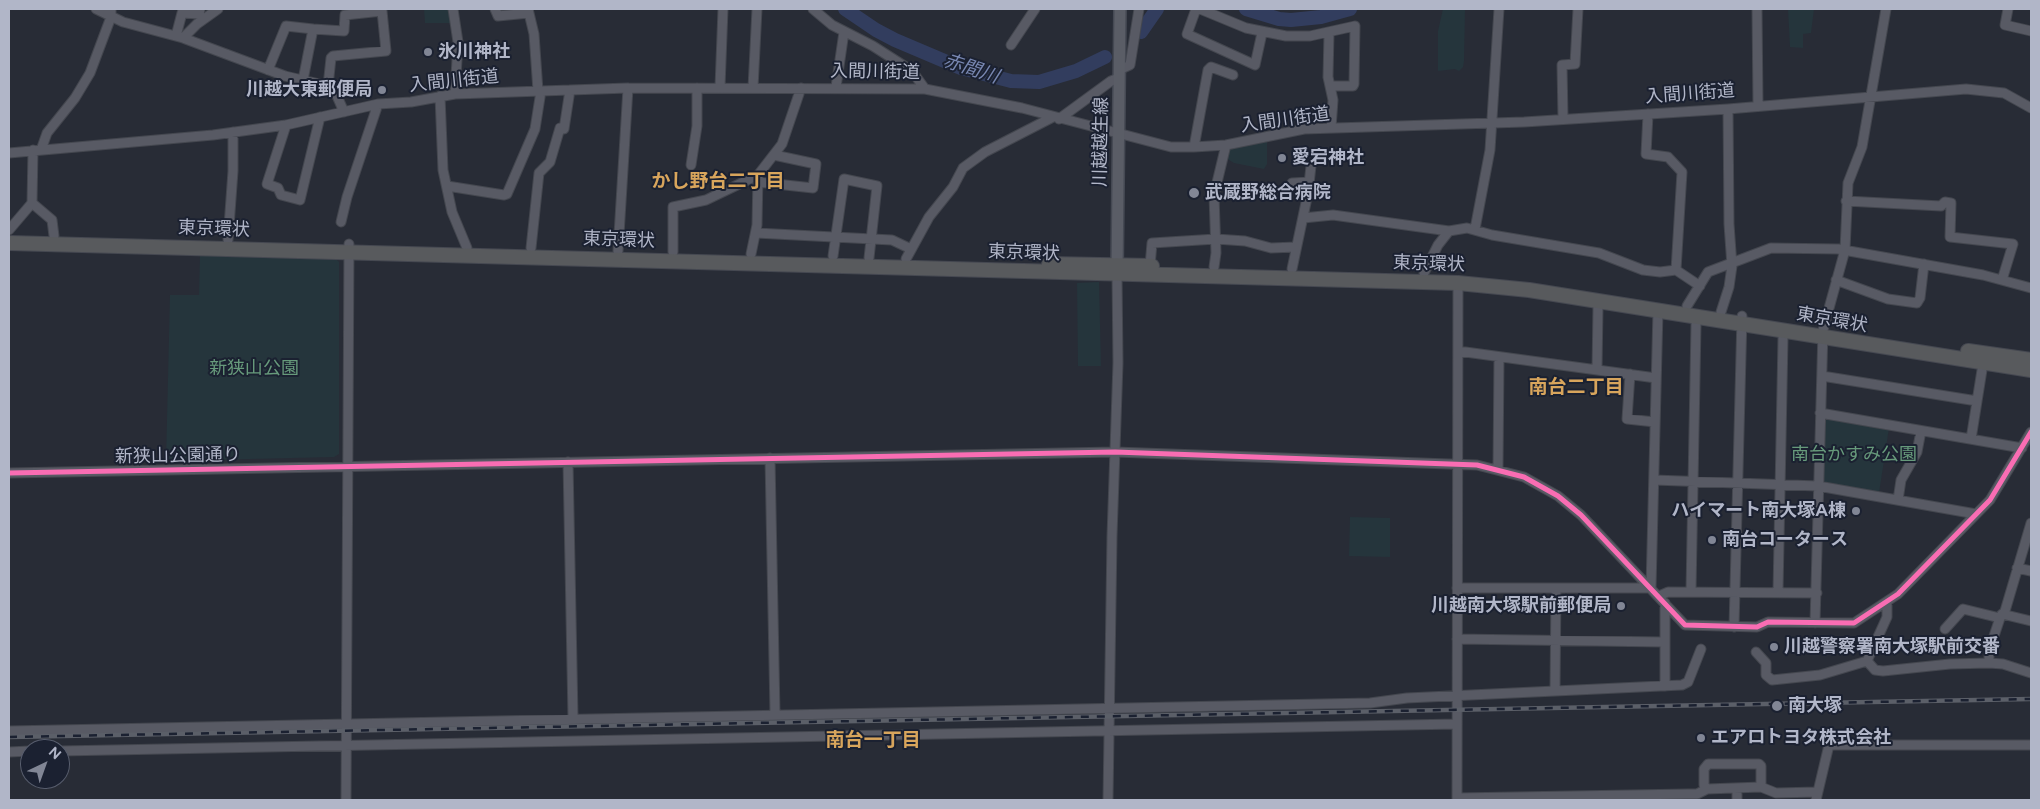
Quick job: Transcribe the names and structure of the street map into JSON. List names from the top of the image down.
{
  "streets": {
    "highway": ["東京環状"],
    "main road": ["川越越生線"],
    "street": ["入間川街道", "新狭山公園通り"]
  },
  "crossings": [
    ["入間川街道", "川越越生線"],
    ["川越越生線", "東京環状"]
  ],
  "districts": ["かし野台二丁目", "南台二丁目", "南台一丁目"],
  "water": ["赤間川"],
  "parks": ["新狭山公園", "南台かすみ公園"],
  "places": [
    "氷川神社",
    "川越大東郵便局",
    "愛宕神社",
    "武蔵野総合病院",
    "ハイマート南大塚A棟",
    "南台コータース",
    "川越南大塚駅前郵便局",
    "川越警察署南大塚駅前交番",
    "南大塚",
    "エアロトヨタ株式会社"
  ],
  "north": "top right"
}
